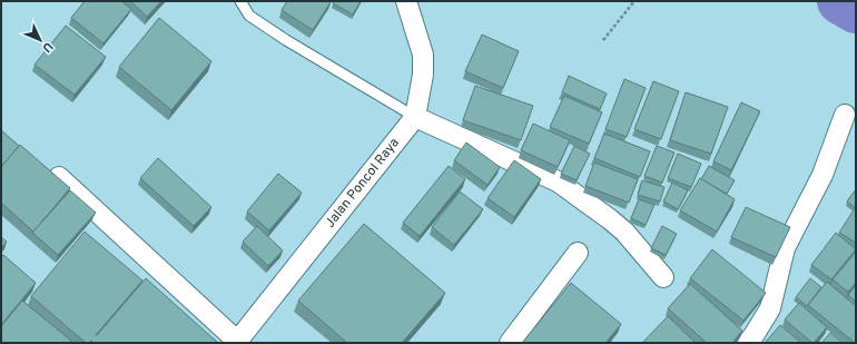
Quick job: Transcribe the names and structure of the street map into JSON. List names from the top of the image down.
{
  "streets": {
    "street": ["Jalan Poncol Raya"]
  },
  "north": "bottom right"
}
